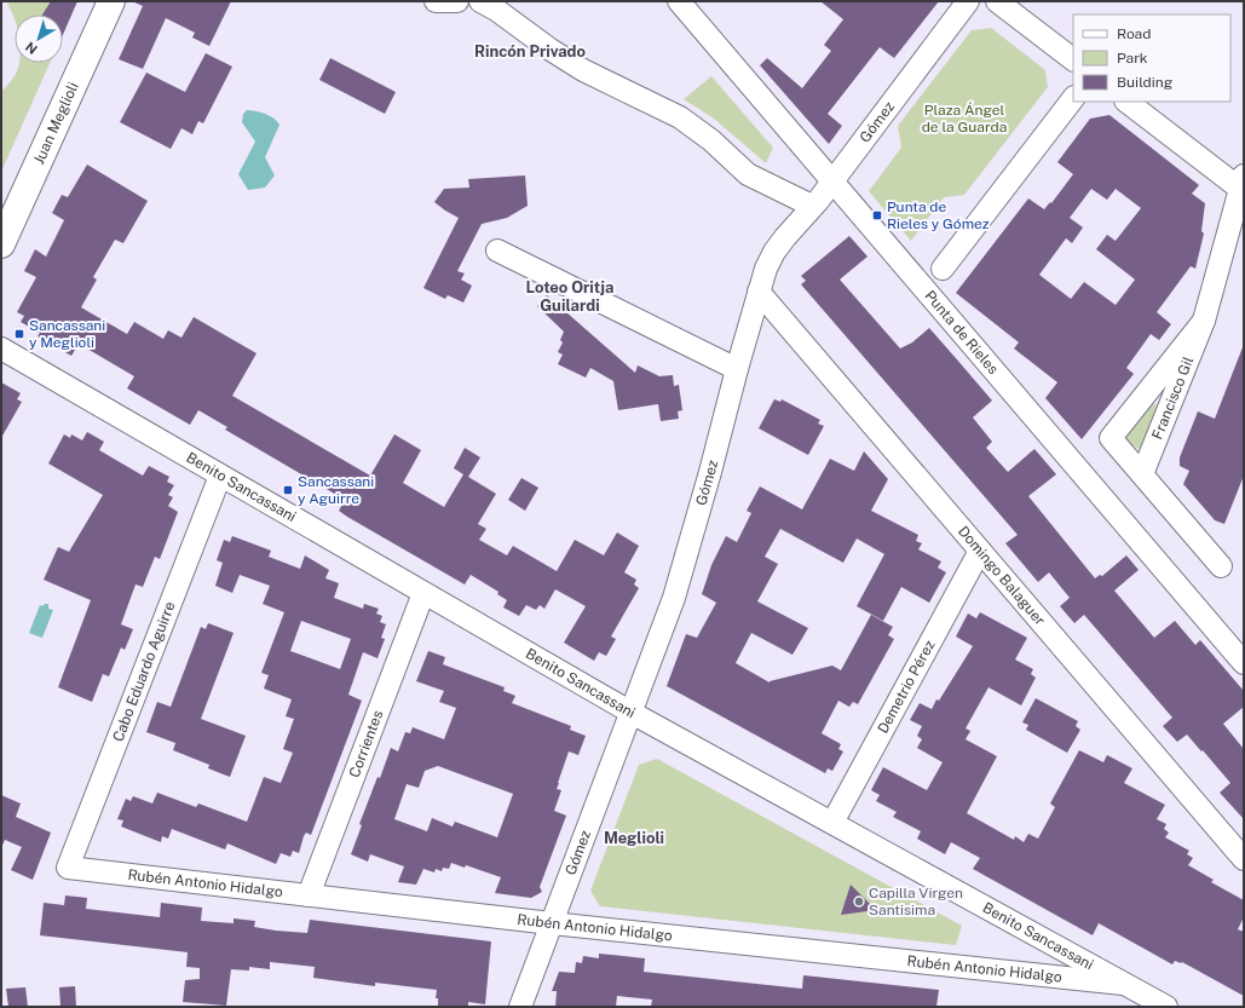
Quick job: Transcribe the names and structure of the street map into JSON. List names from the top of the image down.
{
  "streets": {
    "main road": ["Juan Meglioli"],
    "street": [
      "Gómez",
      "Punta de Rieles",
      "Francisco Gil",
      "Benito Sancassani",
      "Domingo Balaguer",
      "Cabo Eduardo Aguirre",
      "Demetrio Pérez",
      "Corrientes",
      "Rubén Antonio Hidalgo"
    ]
  },
  "crossings": [
    ["Gómez", "Punta de Rieles"],
    ["Gómez", "Benito Sancassani"],
    ["Gómez", "Domingo Balaguer"],
    ["Gómez", "Rubén Antonio Hidalgo"],
    ["Benito Sancassani", "Cabo Eduardo Aguirre"],
    ["Benito Sancassani", "Demetrio Pérez"],
    ["Benito Sancassani", "Corrientes"],
    ["Benito Sancassani", "Rubén Antonio Hidalgo"],
    ["Domingo Balaguer", "Demetrio Pérez"],
    ["Cabo Eduardo Aguirre", "Rubén Antonio Hidalgo"],
    ["Corrientes", "Rubén Antonio Hidalgo"]
  ],
  "districts": ["Rincón Privado", "Loteo Oritja Guilardi", "Meglioli"],
  "parks": ["Plaza Ángel de la Guarda"],
  "places": {
    "transit": ["Punta de Rieles y Gómez", "Sancassani y Meglioli", "Sancassani y Aguirre"],
    "other": ["Capilla Virgen Santisima"]
  },
  "legend": ["Road", "Park", "Building"],
  "north": "bottom left"
}
